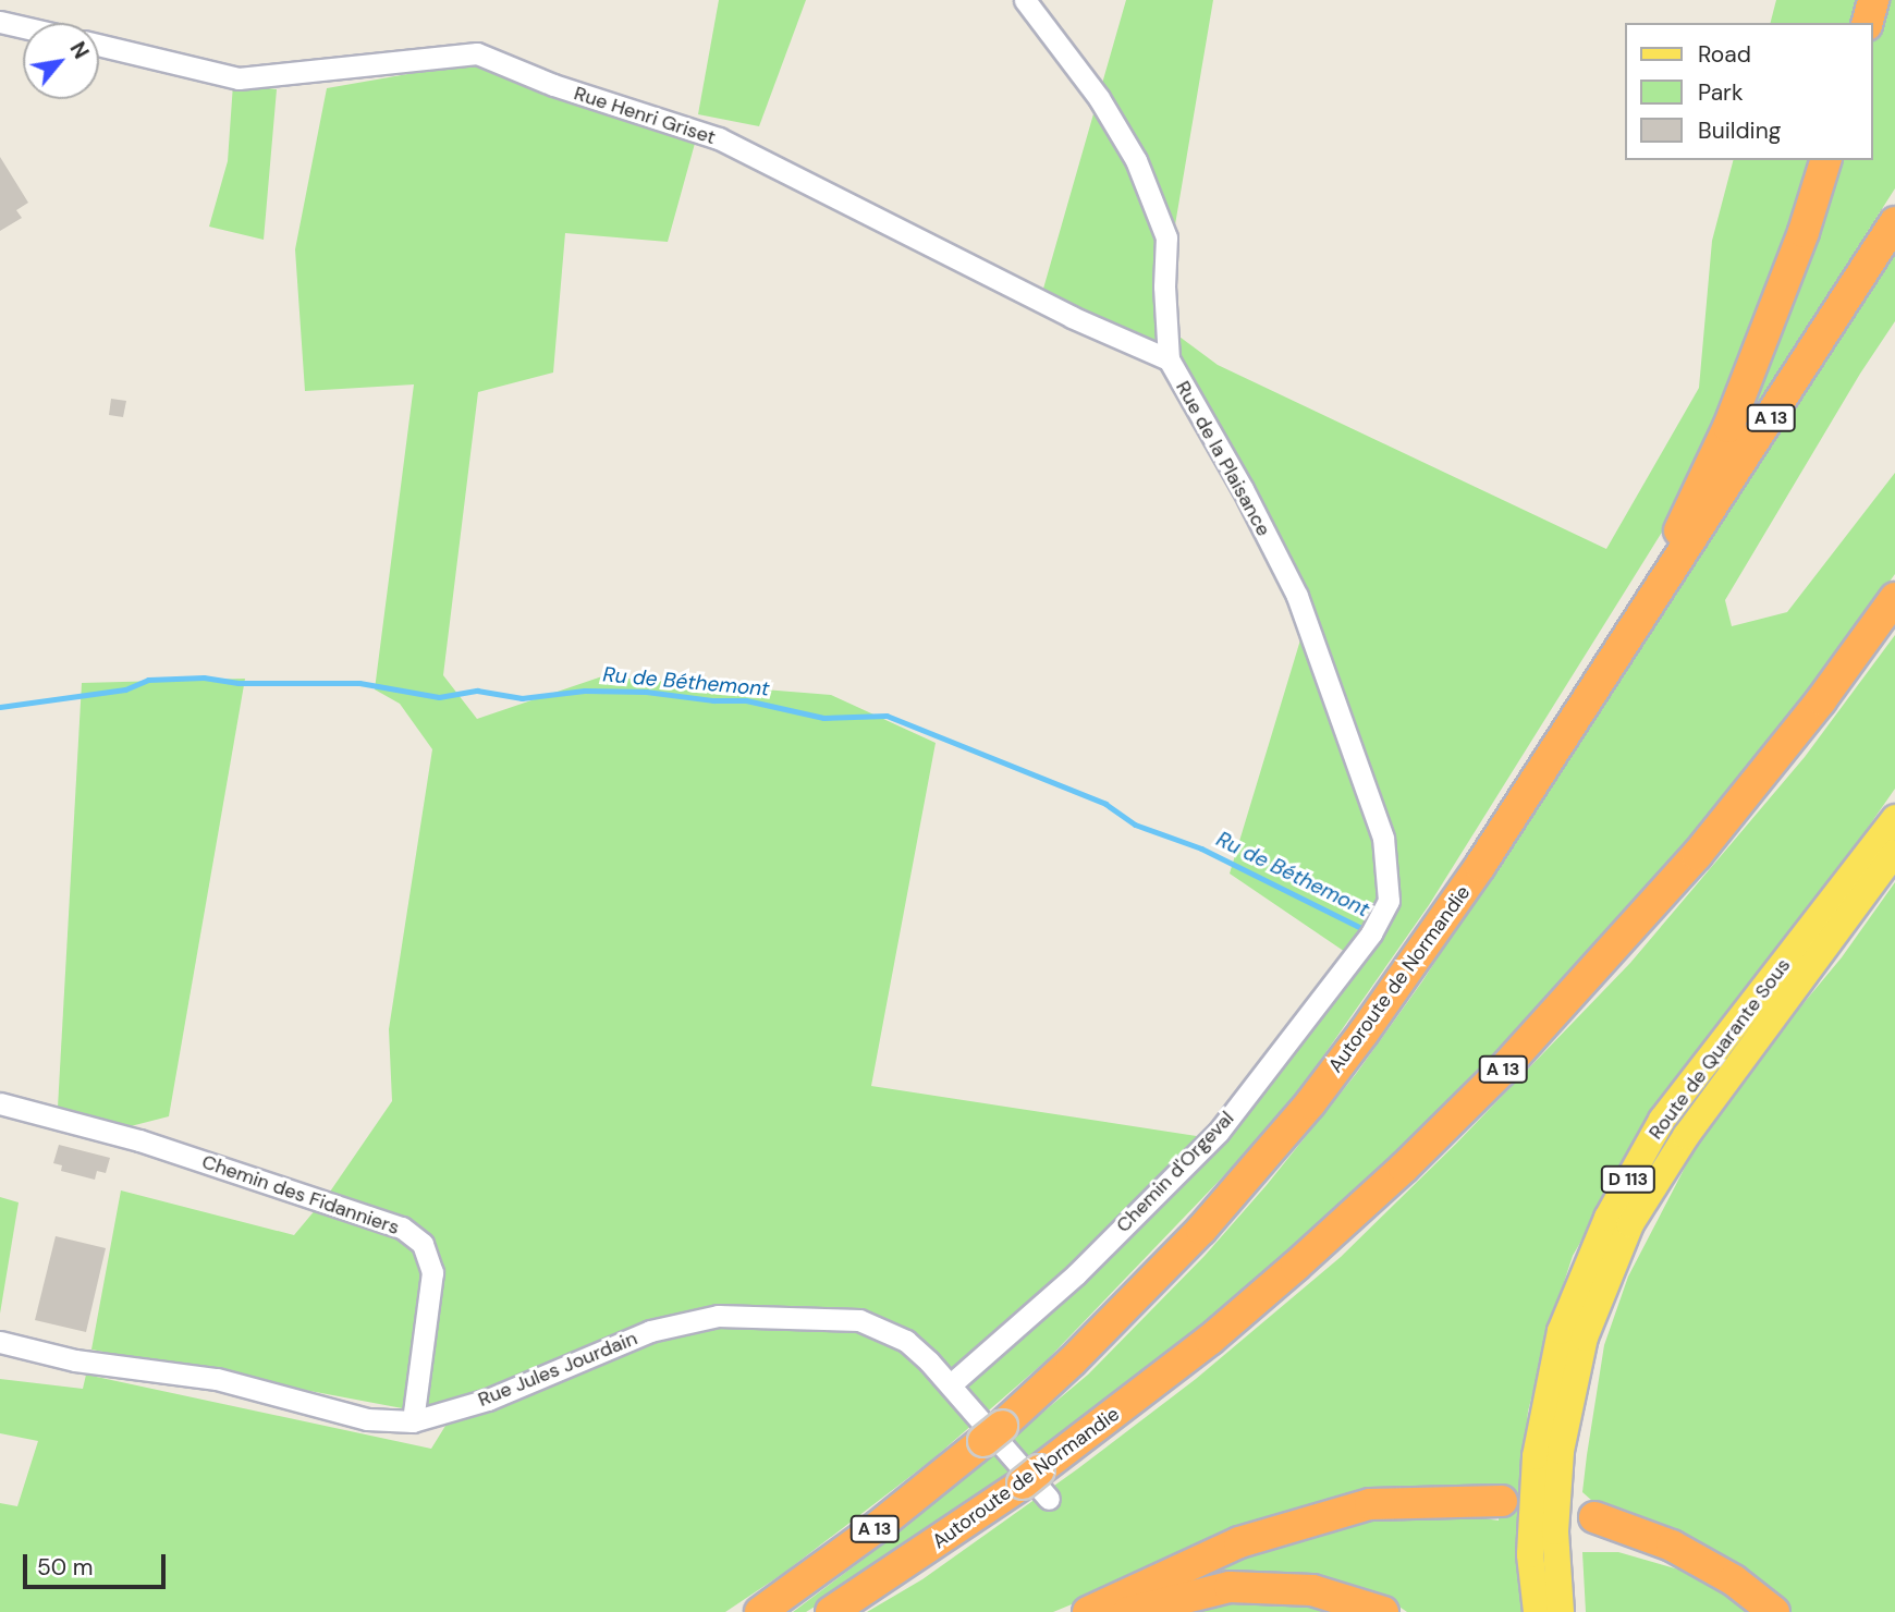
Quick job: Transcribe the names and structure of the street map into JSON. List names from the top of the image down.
{
  "streets": {
    "highway": ["A 13", "Autoroute de Normandie"],
    "main road": ["Route de Quarante Sous", "D 113"],
    "street": [
      "Rue Henri Griset",
      "Rue de la Plaisance",
      "Chemin d'Orgeval",
      "Chemin des Fidanniers",
      "Rue Jules Jourdain"
    ]
  },
  "crossings": [
    ["Rue Henri Griset", "Rue de la Plaisance"],
    ["Rue de la Plaisance", "Chemin d'Orgeval"],
    ["Autoroute de Normandie", "Rue Jules Jourdain"],
    ["Chemin d'Orgeval", "Rue Jules Jourdain"],
    ["Chemin des Fidanniers", "Rue Jules Jourdain"]
  ],
  "water": ["Ru de Béthemont"],
  "legend": ["Road", "Park", "Building"],
  "scale_bar": "50 m",
  "north": "top right"
}
